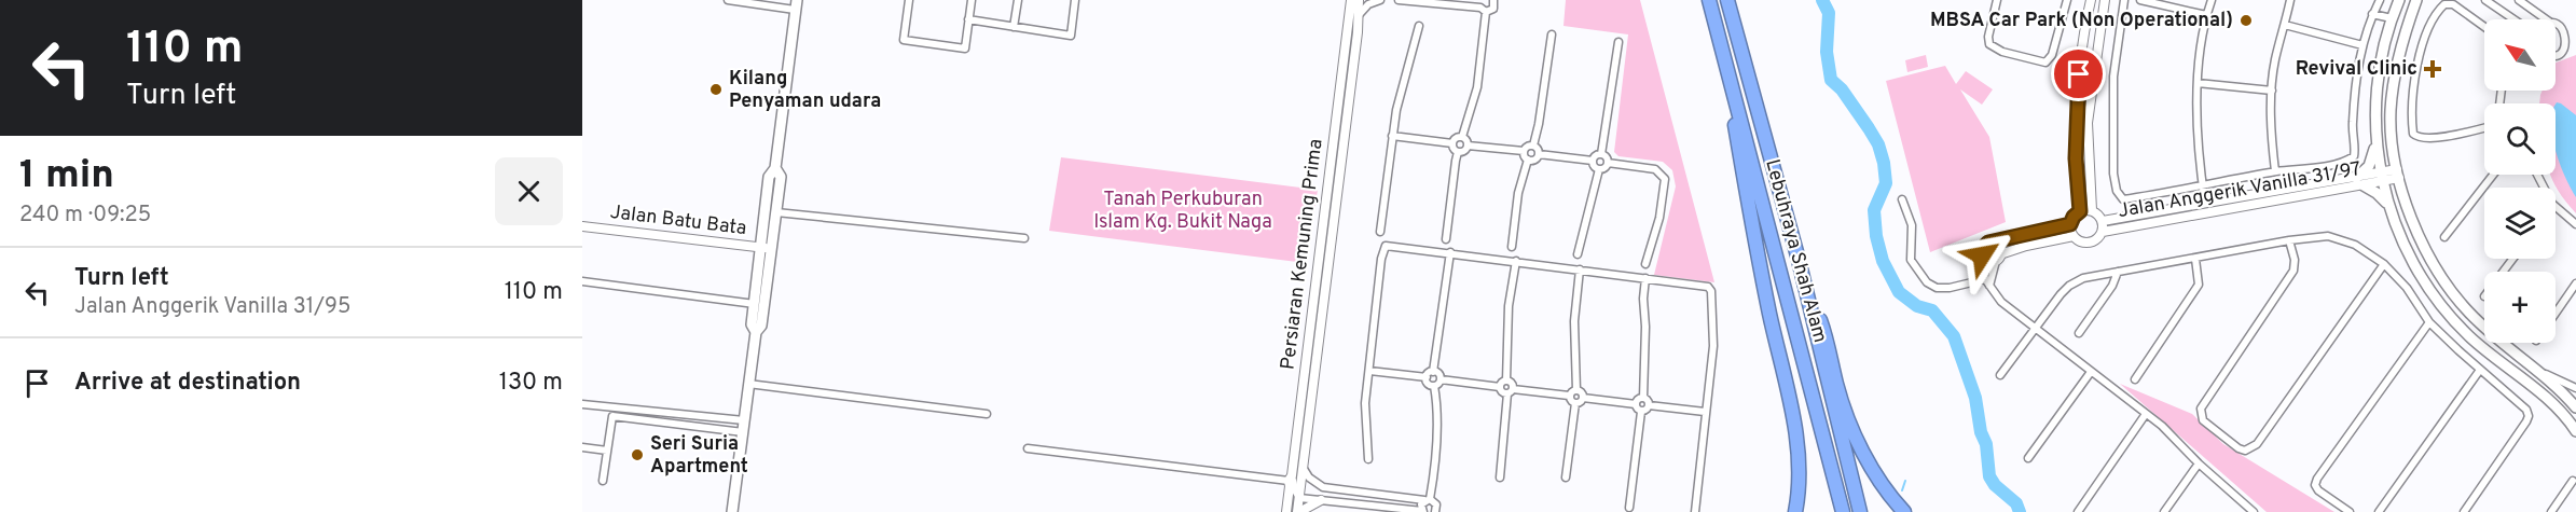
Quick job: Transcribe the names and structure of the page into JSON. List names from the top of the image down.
{
  "streets": {
    "highway": ["Lebuhraya Shah Alam"],
    "street": ["Jalan Anggerik Vanilla 31/97", "Jalan Batu Bata", "Persiaran Kemuning Prima"]
  },
  "parks": ["Tanah Perkuburan Islam Kg. Bukit Naga"],
  "places": {
    "other": ["MBSA Car Park (Non Operational)", "Kilang Penyaman udara", "Seri Suria Apartment"],
    "health": ["Revival Clinic"]
  },
  "north": "top left",
  "page": {
    "turn": ["110 m", "Turn left"],
    "map_buttons": "+",
    "heading": ["1 min", "240 m · 09:25"],
    "list": [
      {
        "name": "Turn left",
        "note": "Jalan Anggerik Vanilla 31/95",
        "value": "110 m"
      },
      {
        "name": "Arrive at destination",
        "value": "130 m"
      }
    ]
  }
}
